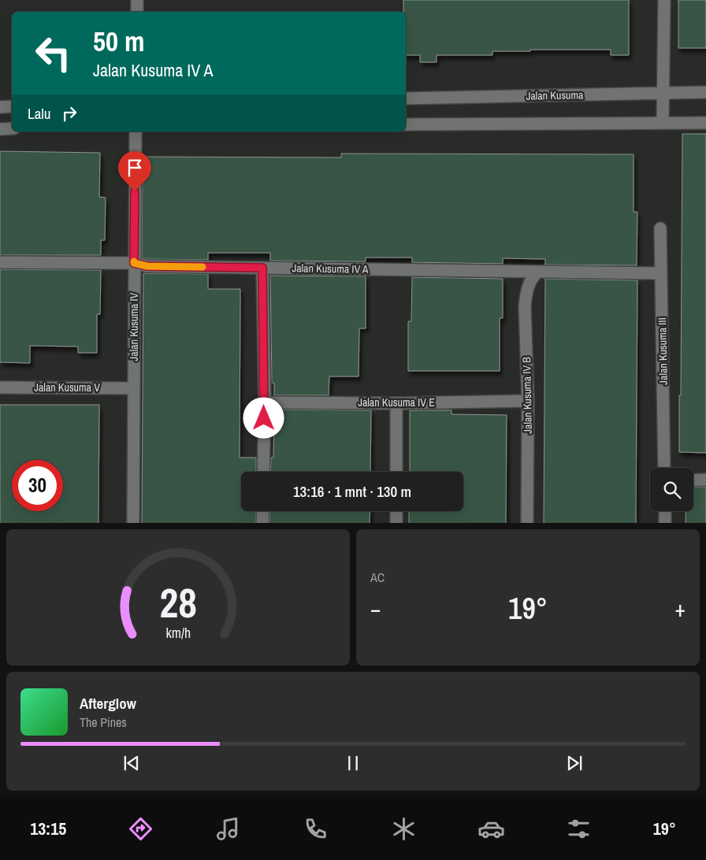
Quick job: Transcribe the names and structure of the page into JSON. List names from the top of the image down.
{
  "streets": {
    "street": [
      "Jalan Kusuma",
      "Jalan Kusuma IV A",
      "Jalan Kusuma IV",
      "Jalan Kusuma III",
      "Jalan Kusuma V",
      "Jalan Kusuma IV B",
      "Jalan Kusuma IV E"
    ]
  },
  "crossings": [
    ["Jalan Kusuma IV A", "Jalan Kusuma IV"],
    ["Jalan Kusuma IV A", "Jalan Kusuma III"],
    ["Jalan Kusuma IV A", "Jalan Kusuma IV B"],
    ["Jalan Kusuma IV", "Jalan Kusuma V"],
    ["Jalan Kusuma IV B", "Jalan Kusuma IV E"]
  ],
  "page": {
    "turn": ["50 m", "Jalan Kusuma IV A"],
    "then": "Lalu",
    "limit": "30",
    "trip": "13:16 · 1 mnt · 130 m",
    "tile": "AC",
    "heat": ["−", "19°", "+"],
    "song": ["Afterglow", "The Pines"],
    "tabs": ["13:15", "19°"],
    "gauge": ["28", "km/h"]
  }
}
